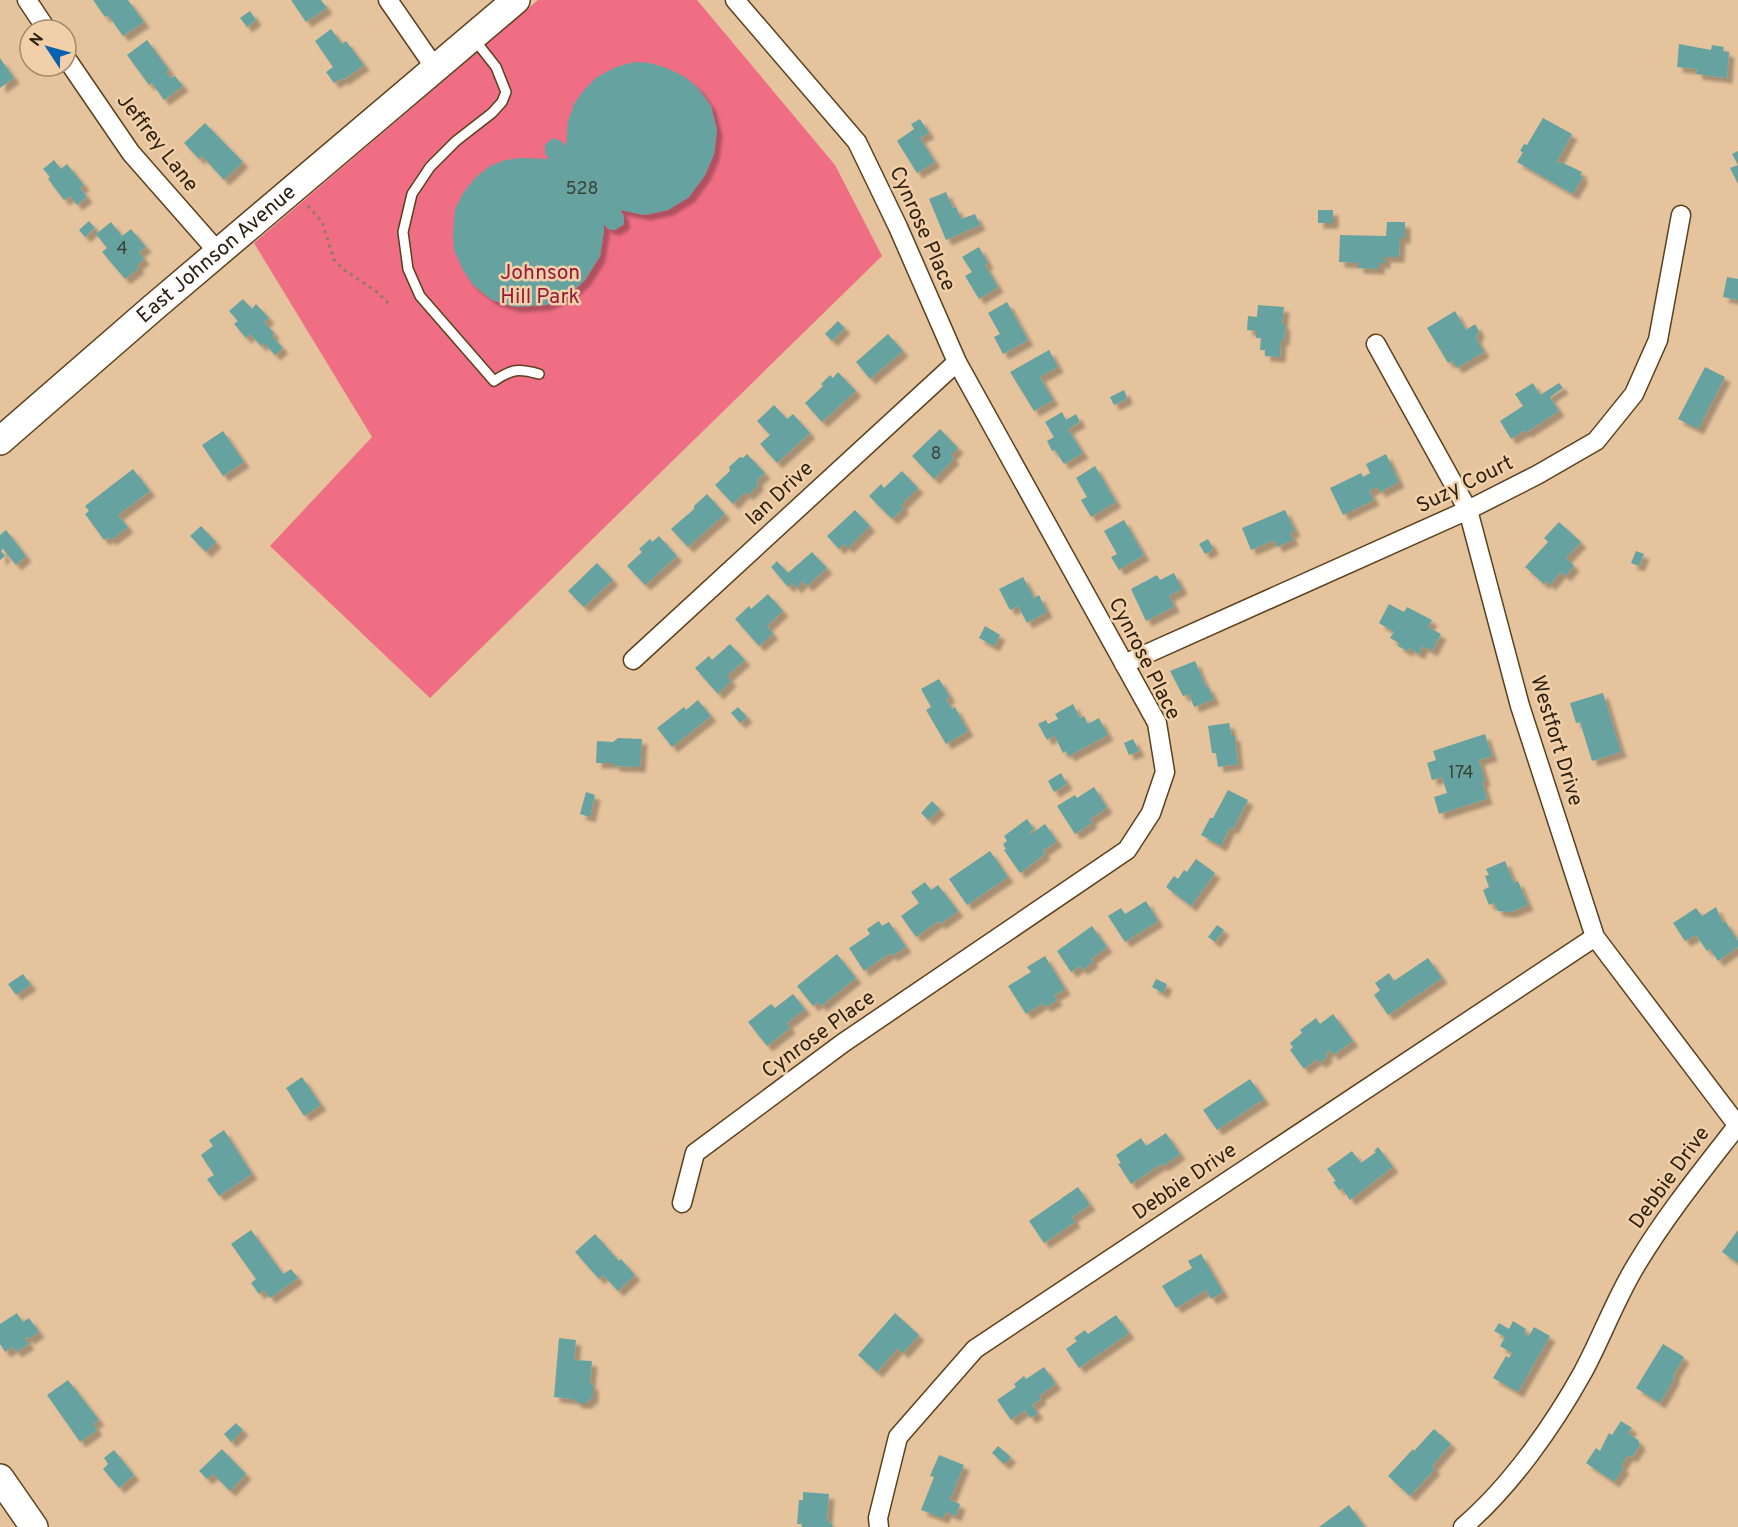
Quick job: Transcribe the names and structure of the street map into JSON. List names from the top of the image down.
{
  "streets": {
    "street": [
      "Jeffrey Lane",
      "Cynrose Place",
      "East Johnson Avenue",
      "Suzy Court",
      "Ian Drive",
      "Westfort Drive",
      "Debbie Drive"
    ]
  },
  "crossings": [
    ["Jeffrey Lane", "East Johnson Avenue"],
    ["Cynrose Place", "Suzy Court"],
    ["Cynrose Place", "Ian Drive"],
    ["Suzy Court", "Westfort Drive"],
    ["Westfort Drive", "Debbie Drive"]
  ],
  "parks": ["Johnson Hill Park"],
  "house_numbers": [
    "528",
    "4",
    "8",
    "174"
  ],
  "north": "top left"
}
